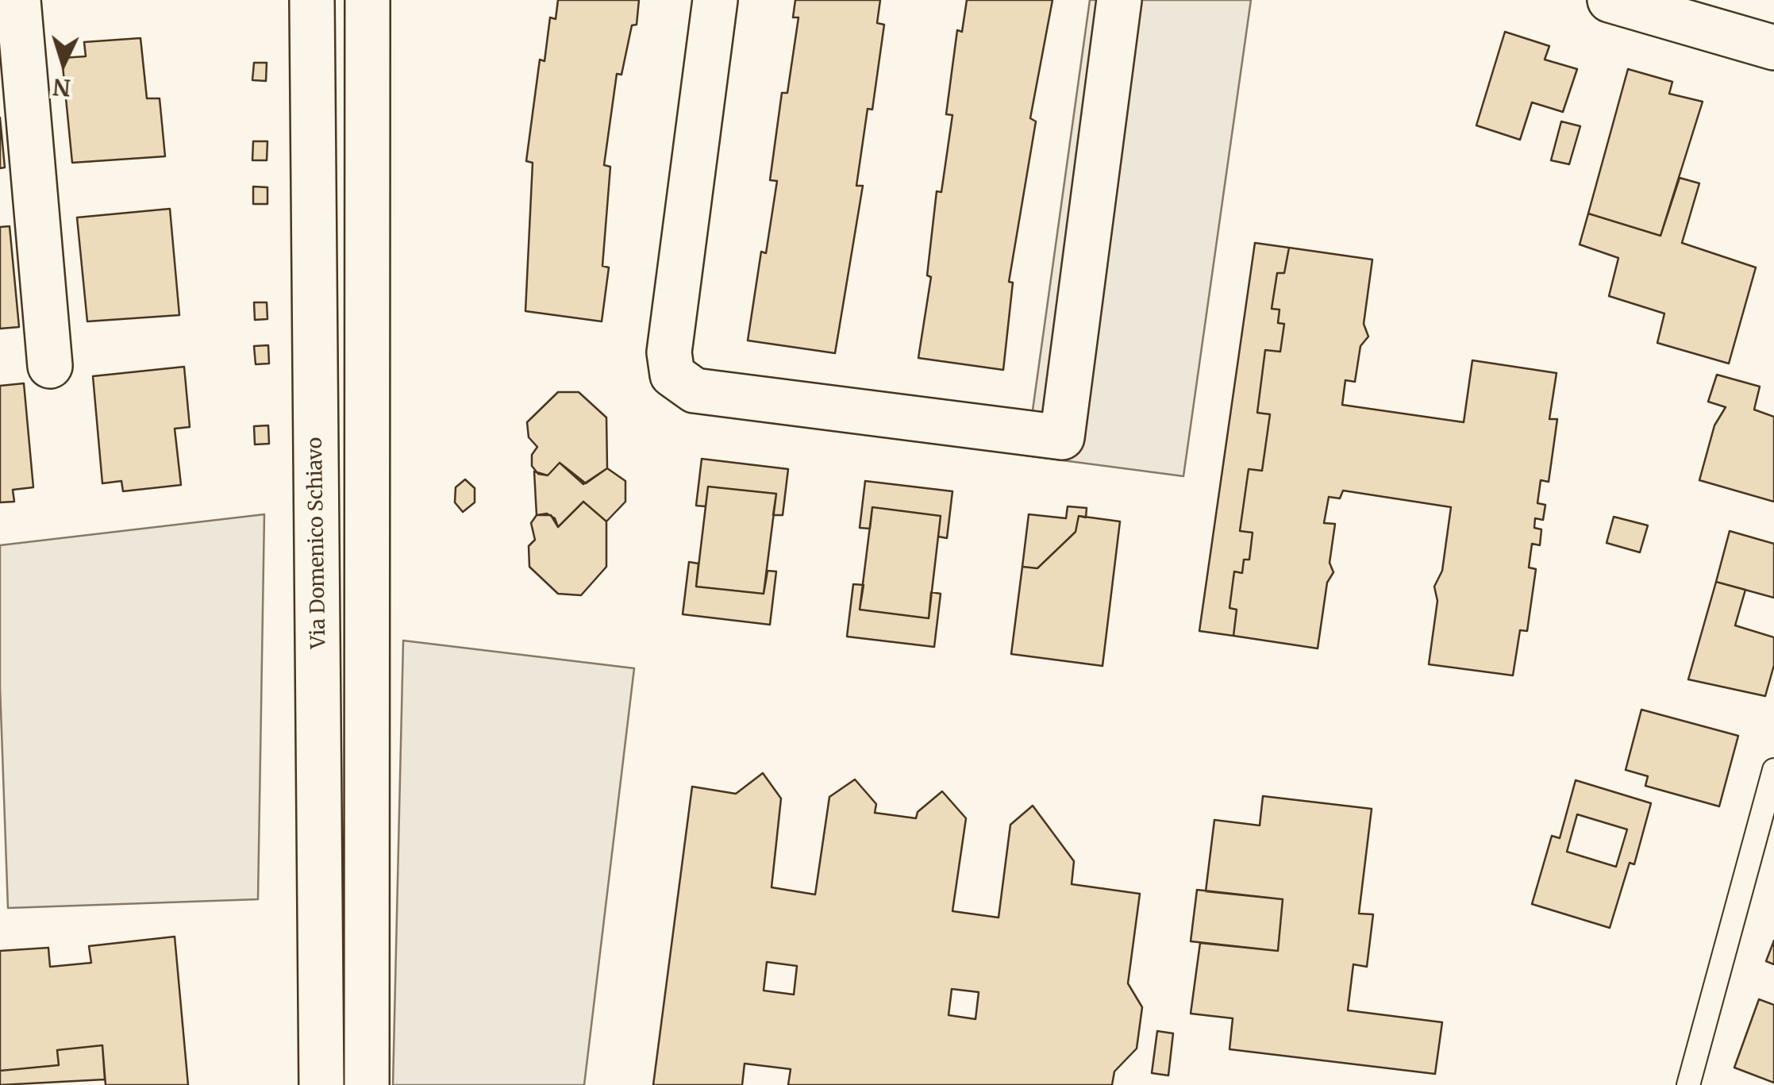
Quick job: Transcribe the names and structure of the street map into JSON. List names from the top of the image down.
{
  "streets": {
    "street": ["Via Domenico Schiavo"]
  },
  "north": "bottom"
}
